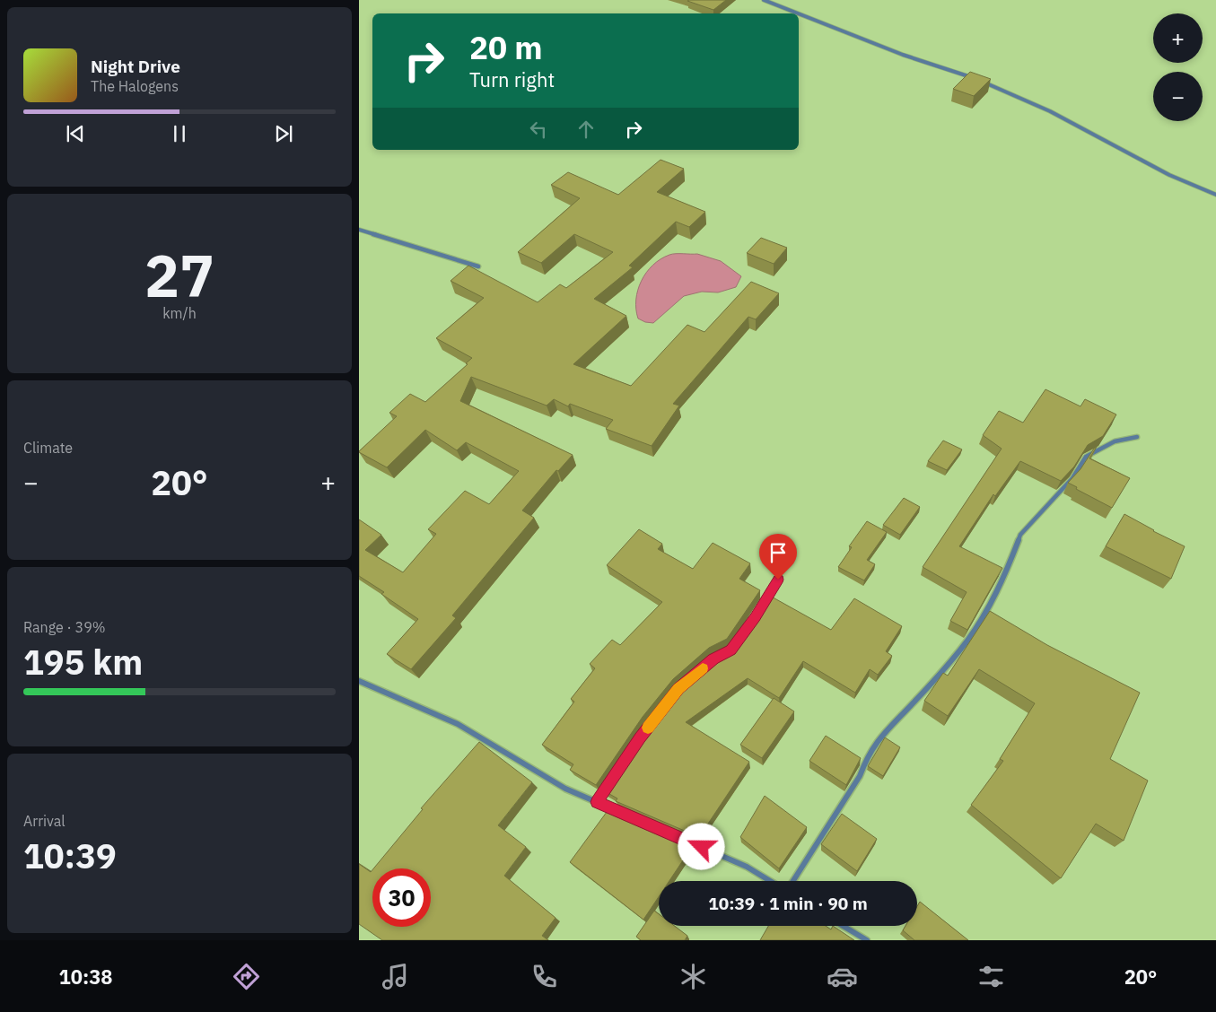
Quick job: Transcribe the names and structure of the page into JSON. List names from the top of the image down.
{
  "page": {
    "map_buttons": ["+", "−"],
    "turn": ["20 m", "Turn right"],
    "song": ["Night Drive", "The Halogens"],
    "tile": [
      ["27", "km/h"],
      "Climate",
      ["Range · 39%", "195 km"],
      ["Arrival", "10:39"]
    ],
    "heat": ["−", "20°", "+"],
    "limit": "30",
    "trip": "10:39 · 1 min · 90 m",
    "tabs": ["10:38", "20°"]
  }
}
